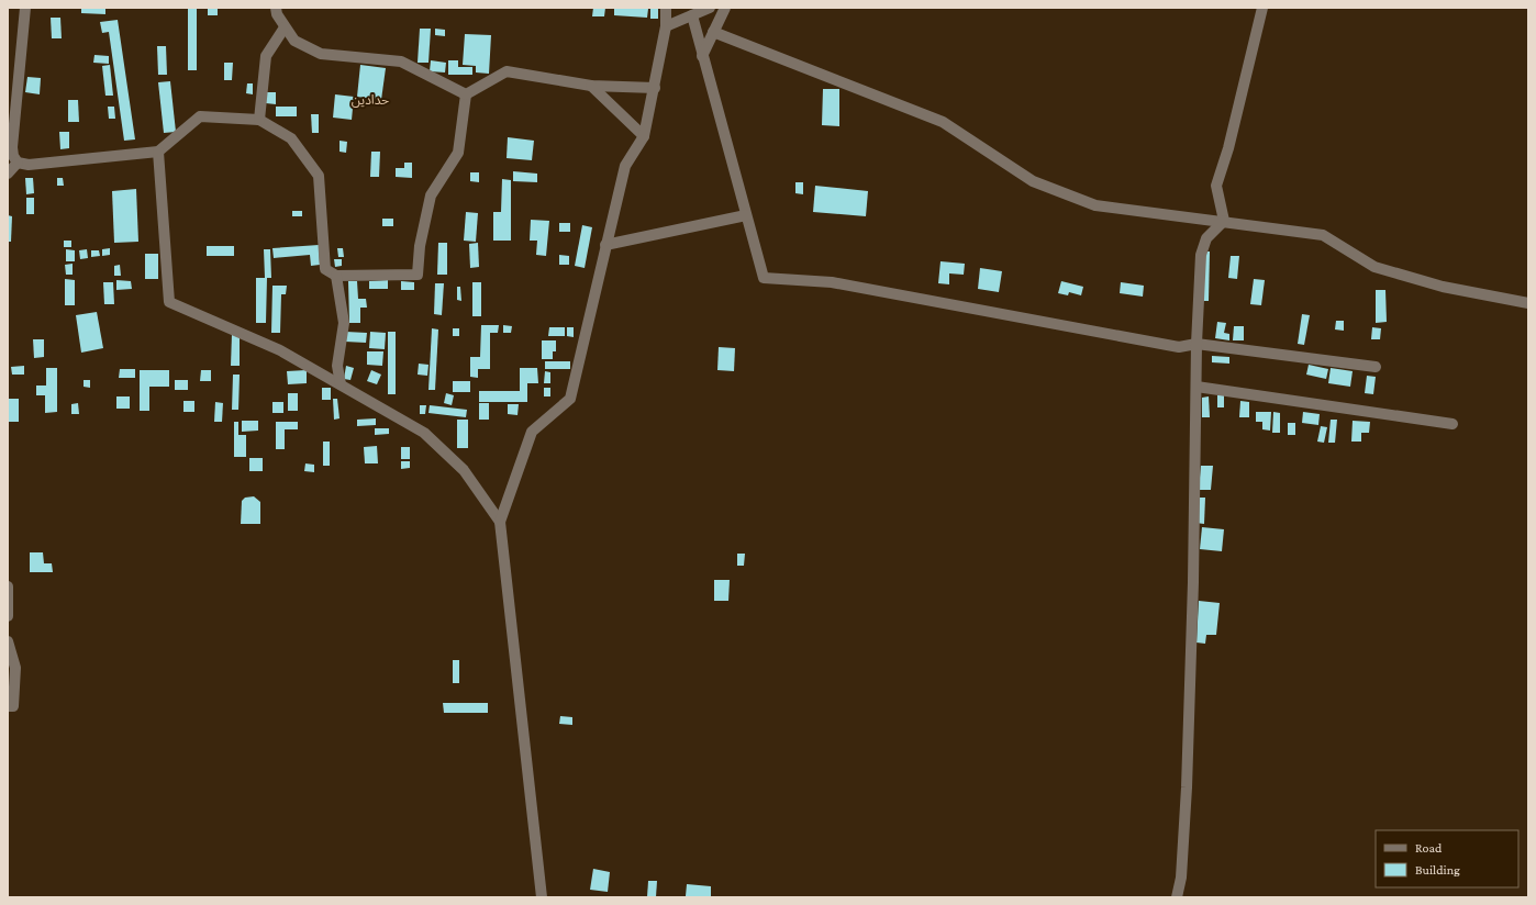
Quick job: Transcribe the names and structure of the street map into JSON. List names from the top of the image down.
{
  "districts": ["حدادين"],
  "legend": ["Road", "Building"]
}
